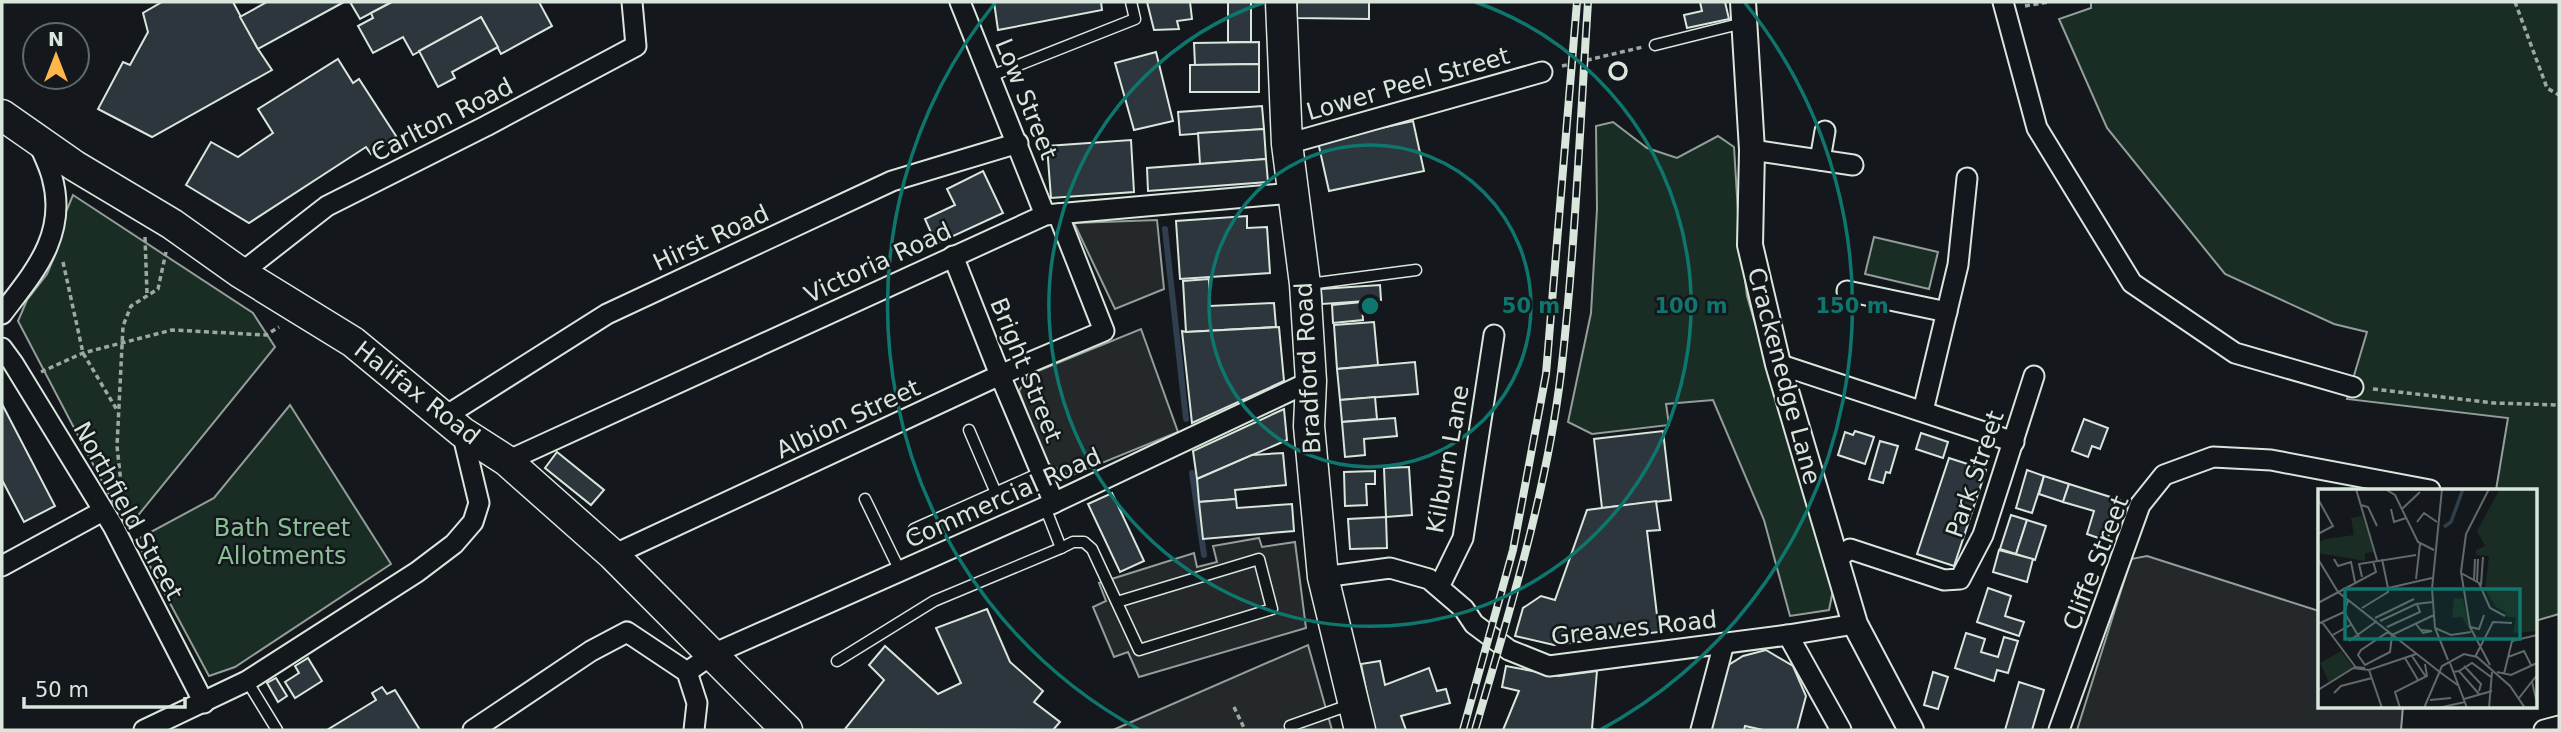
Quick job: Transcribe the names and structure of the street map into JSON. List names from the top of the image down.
{
  "streets": {
    "main road": ["Bradford Road", "Halifax Road"],
    "street": [
      "Lower Peel Street",
      "Low Street",
      "Carlton Road",
      "Hirst Road",
      "Victoria Road",
      "Bright Street",
      "Crackenedge Lane",
      "Albion Street",
      "Kilburn Lane",
      "Park Street",
      "Commercial Road",
      "Northfield Street",
      "Cliffe Street",
      "Greaves Road"
    ]
  },
  "crossings": [
    ["Lower Peel Street", "Bradford Road"],
    ["Low Street", "Hirst Road"],
    ["Low Street", "Victoria Road"],
    ["Low Street", "Albion Street"],
    ["Carlton Road", "Halifax Road"],
    ["Hirst Road", "Halifax Road"],
    ["Victoria Road", "Bradford Road"],
    ["Victoria Road", "Bright Street"],
    ["Victoria Road", "Halifax Road"],
    ["Bradford Road", "Commercial Road"],
    ["Bradford Road", "Greaves Road"],
    ["Bright Street", "Albion Street"],
    ["Bright Street", "Commercial Road"],
    ["Crackenedge Lane", "Park Street"],
    ["Crackenedge Lane", "Greaves Road"],
    ["Halifax Road", "Albion Street"],
    ["Halifax Road", "Commercial Road"],
    ["Kilburn Lane", "Greaves Road"]
  ],
  "parks": ["Bath Street Allotments"],
  "scale_bar": "50 m",
  "north": "top",
  "rings": ["50 m", "100 m", "150 m"]
}
